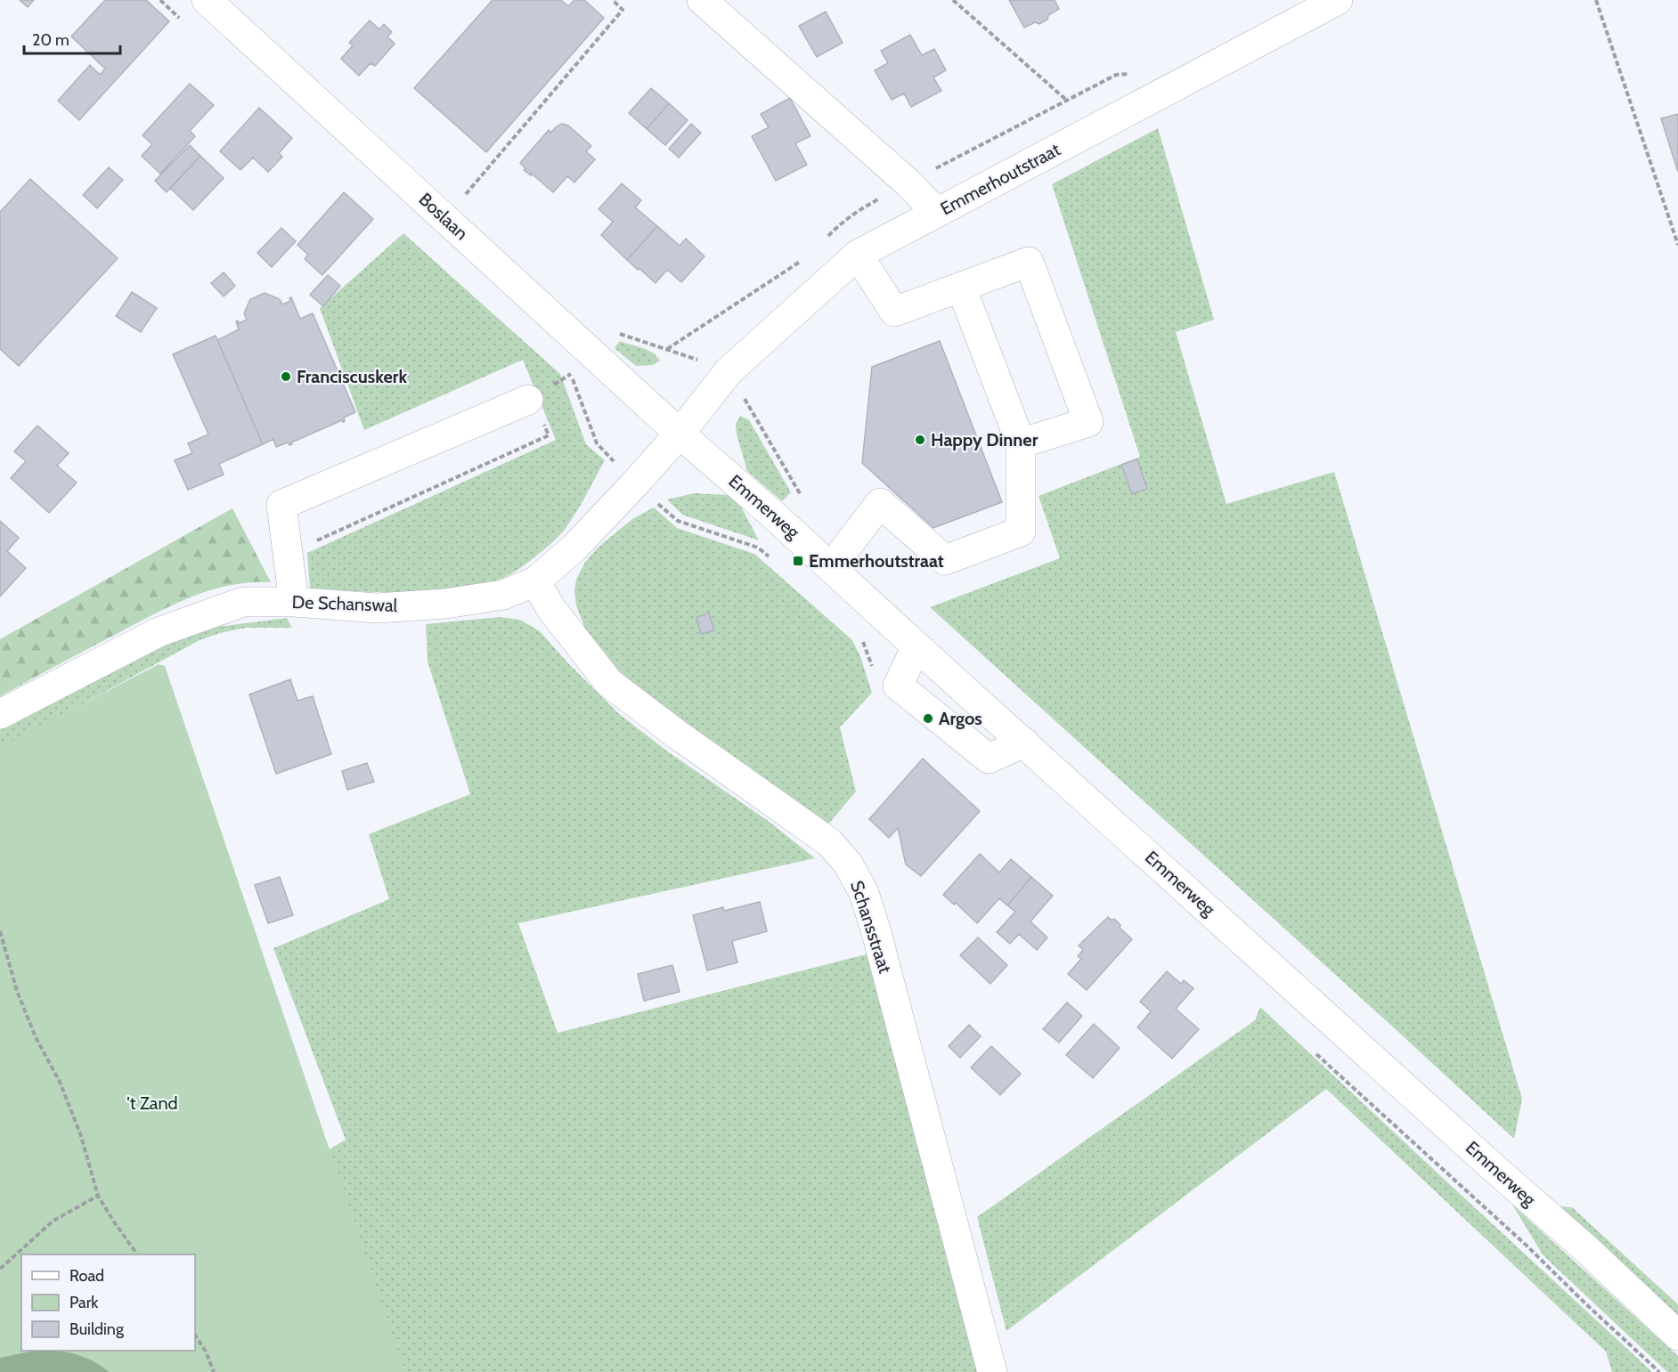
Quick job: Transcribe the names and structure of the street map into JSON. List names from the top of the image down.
{
  "streets": {
    "street": [
      "Emmerhoutstraat",
      "Boslaan",
      "Emmerweg",
      "De Schanswal",
      "Schansstraat"
    ]
  },
  "crossings": [
    ["Emmerhoutstraat", "Boslaan"],
    ["Emmerhoutstraat", "Emmerweg"],
    ["Emmerhoutstraat", "De Schanswal"],
    ["Boslaan", "Emmerweg"],
    ["Boslaan", "De Schanswal"],
    ["Emmerweg", "De Schanswal"],
    ["De Schanswal", "Schansstraat"]
  ],
  "parks": ["'t Zand"],
  "places": {
    "other": ["Franciscuskerk", "Happy Dinner", "Argos"],
    "transit": ["Emmerhoutstraat"]
  },
  "legend": ["Road", "Park", "Building"],
  "scale_bar": "20 m"
}
